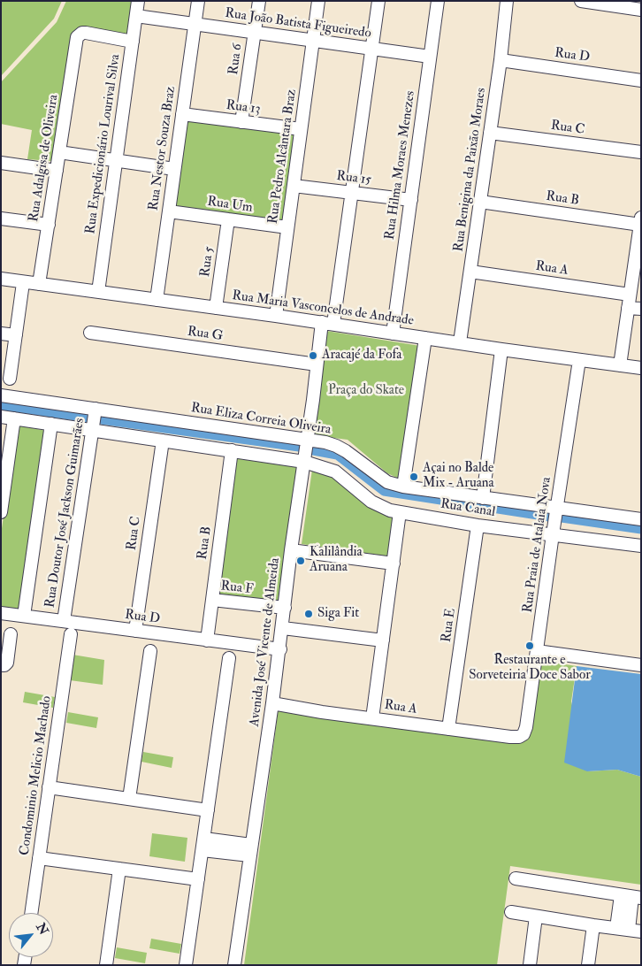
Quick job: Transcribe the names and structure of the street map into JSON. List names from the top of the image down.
{
  "streets": {
    "street": [
      "Rua João Batista Figueiredo",
      "Rua D",
      "Rua 6",
      "Rua 13",
      "Rua C",
      "Rua Expedicionário Lourival Silva",
      "Rua Nestor Souza Braz",
      "Rua Pedro Alcântara Braz",
      "Rua Adalgisa de Oliveira",
      "Rua Hilma Moraes Menezes",
      "Rua Benigina da Paixão Moraes",
      "Rua 15",
      "Rua B",
      "Rua Um",
      "Rua 5",
      "Rua A",
      "Rua Maria Vasconcelos de Andrade",
      "Rua G",
      "Rua Eliza Correia Oliveira",
      "Rua Canal",
      "Rua Doutor José Jackson Guimarães",
      "Rua Praia de Atalaia Nova",
      "Rua F",
      "Rua E",
      "Avenida José Vicente de Almeida",
      "Condominio Melicio Machado"
    ]
  },
  "crossings": [
    ["Rua João Batista Figueiredo", "Rua 6"],
    ["Rua João Batista Figueiredo", "Rua Expedicionário Lourival Silva"],
    ["Rua João Batista Figueiredo", "Rua Nestor Souza Braz"],
    ["Rua João Batista Figueiredo", "Rua Pedro Alcântara Braz"],
    ["Rua João Batista Figueiredo", "Rua Hilma Moraes Menezes"],
    ["Rua João Batista Figueiredo", "Avenida José Vicente de Almeida"],
    ["Rua D", "Rua C"],
    ["Rua D", "Rua Benigina da Paixão Moraes"],
    ["Rua D", "Rua B"],
    ["Rua D", "Rua Doutor José Jackson Guimarães"],
    ["Rua D", "Avenida José Vicente de Almeida"],
    ["Rua 6", "Rua 13"],
    ["Rua 13", "Rua Nestor Souza Braz"],
    ["Rua 13", "Rua Pedro Alcântara Braz"],
    ["Rua C", "Rua Benigina da Paixão Moraes"],
    ["Rua Expedicionário Lourival Silva", "Rua Adalgisa de Oliveira"],
    ["Rua Expedicionário Lourival Silva", "Rua Maria Vasconcelos de Andrade"],
    ["Rua Nestor Souza Braz", "Rua Um"],
    ["Rua Nestor Souza Braz", "Rua Maria Vasconcelos de Andrade"],
    ["Rua Pedro Alcântara Braz", "Rua 15"],
    ["Rua Pedro Alcântara Braz", "Rua Um"],
    ["Rua Pedro Alcântara Braz", "Rua Maria Vasconcelos de Andrade"],
    ["Rua Adalgisa de Oliveira", "Rua Maria Vasconcelos de Andrade"],
    ["Rua Hilma Moraes Menezes", "Rua 15"],
    ["Rua Hilma Moraes Menezes", "Rua Maria Vasconcelos de Andrade"],
    ["Rua Benigina da Paixão Moraes", "Rua B"],
    ["Rua Benigina da Paixão Moraes", "Rua A"],
    ["Rua Benigina da Paixão Moraes", "Rua Maria Vasconcelos de Andrade"],
    ["Rua 15", "Avenida José Vicente de Almeida"],
    ["Rua B", "Rua F"],
    ["Rua Um", "Rua 5"],
    ["Rua 5", "Rua Maria Vasconcelos de Andrade"],
    ["Rua A", "Rua Praia de Atalaia Nova"],
    ["Rua A", "Rua E"],
    ["Rua A", "Avenida José Vicente de Almeida"],
    ["Rua Maria Vasconcelos de Andrade", "Rua Praia de Atalaia Nova"],
    ["Rua Maria Vasconcelos de Andrade", "Avenida José Vicente de Almeida"],
    ["Rua G", "Avenida José Vicente de Almeida"],
    ["Rua Eliza Correia Oliveira", "Rua Doutor José Jackson Guimarães"],
    ["Rua Eliza Correia Oliveira", "Rua Praia de Atalaia Nova"],
    ["Rua Eliza Correia Oliveira", "Avenida José Vicente de Almeida"],
    ["Rua Canal", "Rua Praia de Atalaia Nova"],
    ["Rua Canal", "Rua E"],
    ["Rua Canal", "Avenida José Vicente de Almeida"],
    ["Rua F", "Avenida José Vicente de Almeida"]
  ],
  "parks": ["Praça do Skate"],
  "places": [
    "Aracajé da Fofa",
    "Açai no Balde Mix - Aruana",
    "Kalilândia Aruana",
    "Siga Fit",
    "Restaurante e Sorveteiria Doce Sabor"
  ],
  "north": "top right"
}
